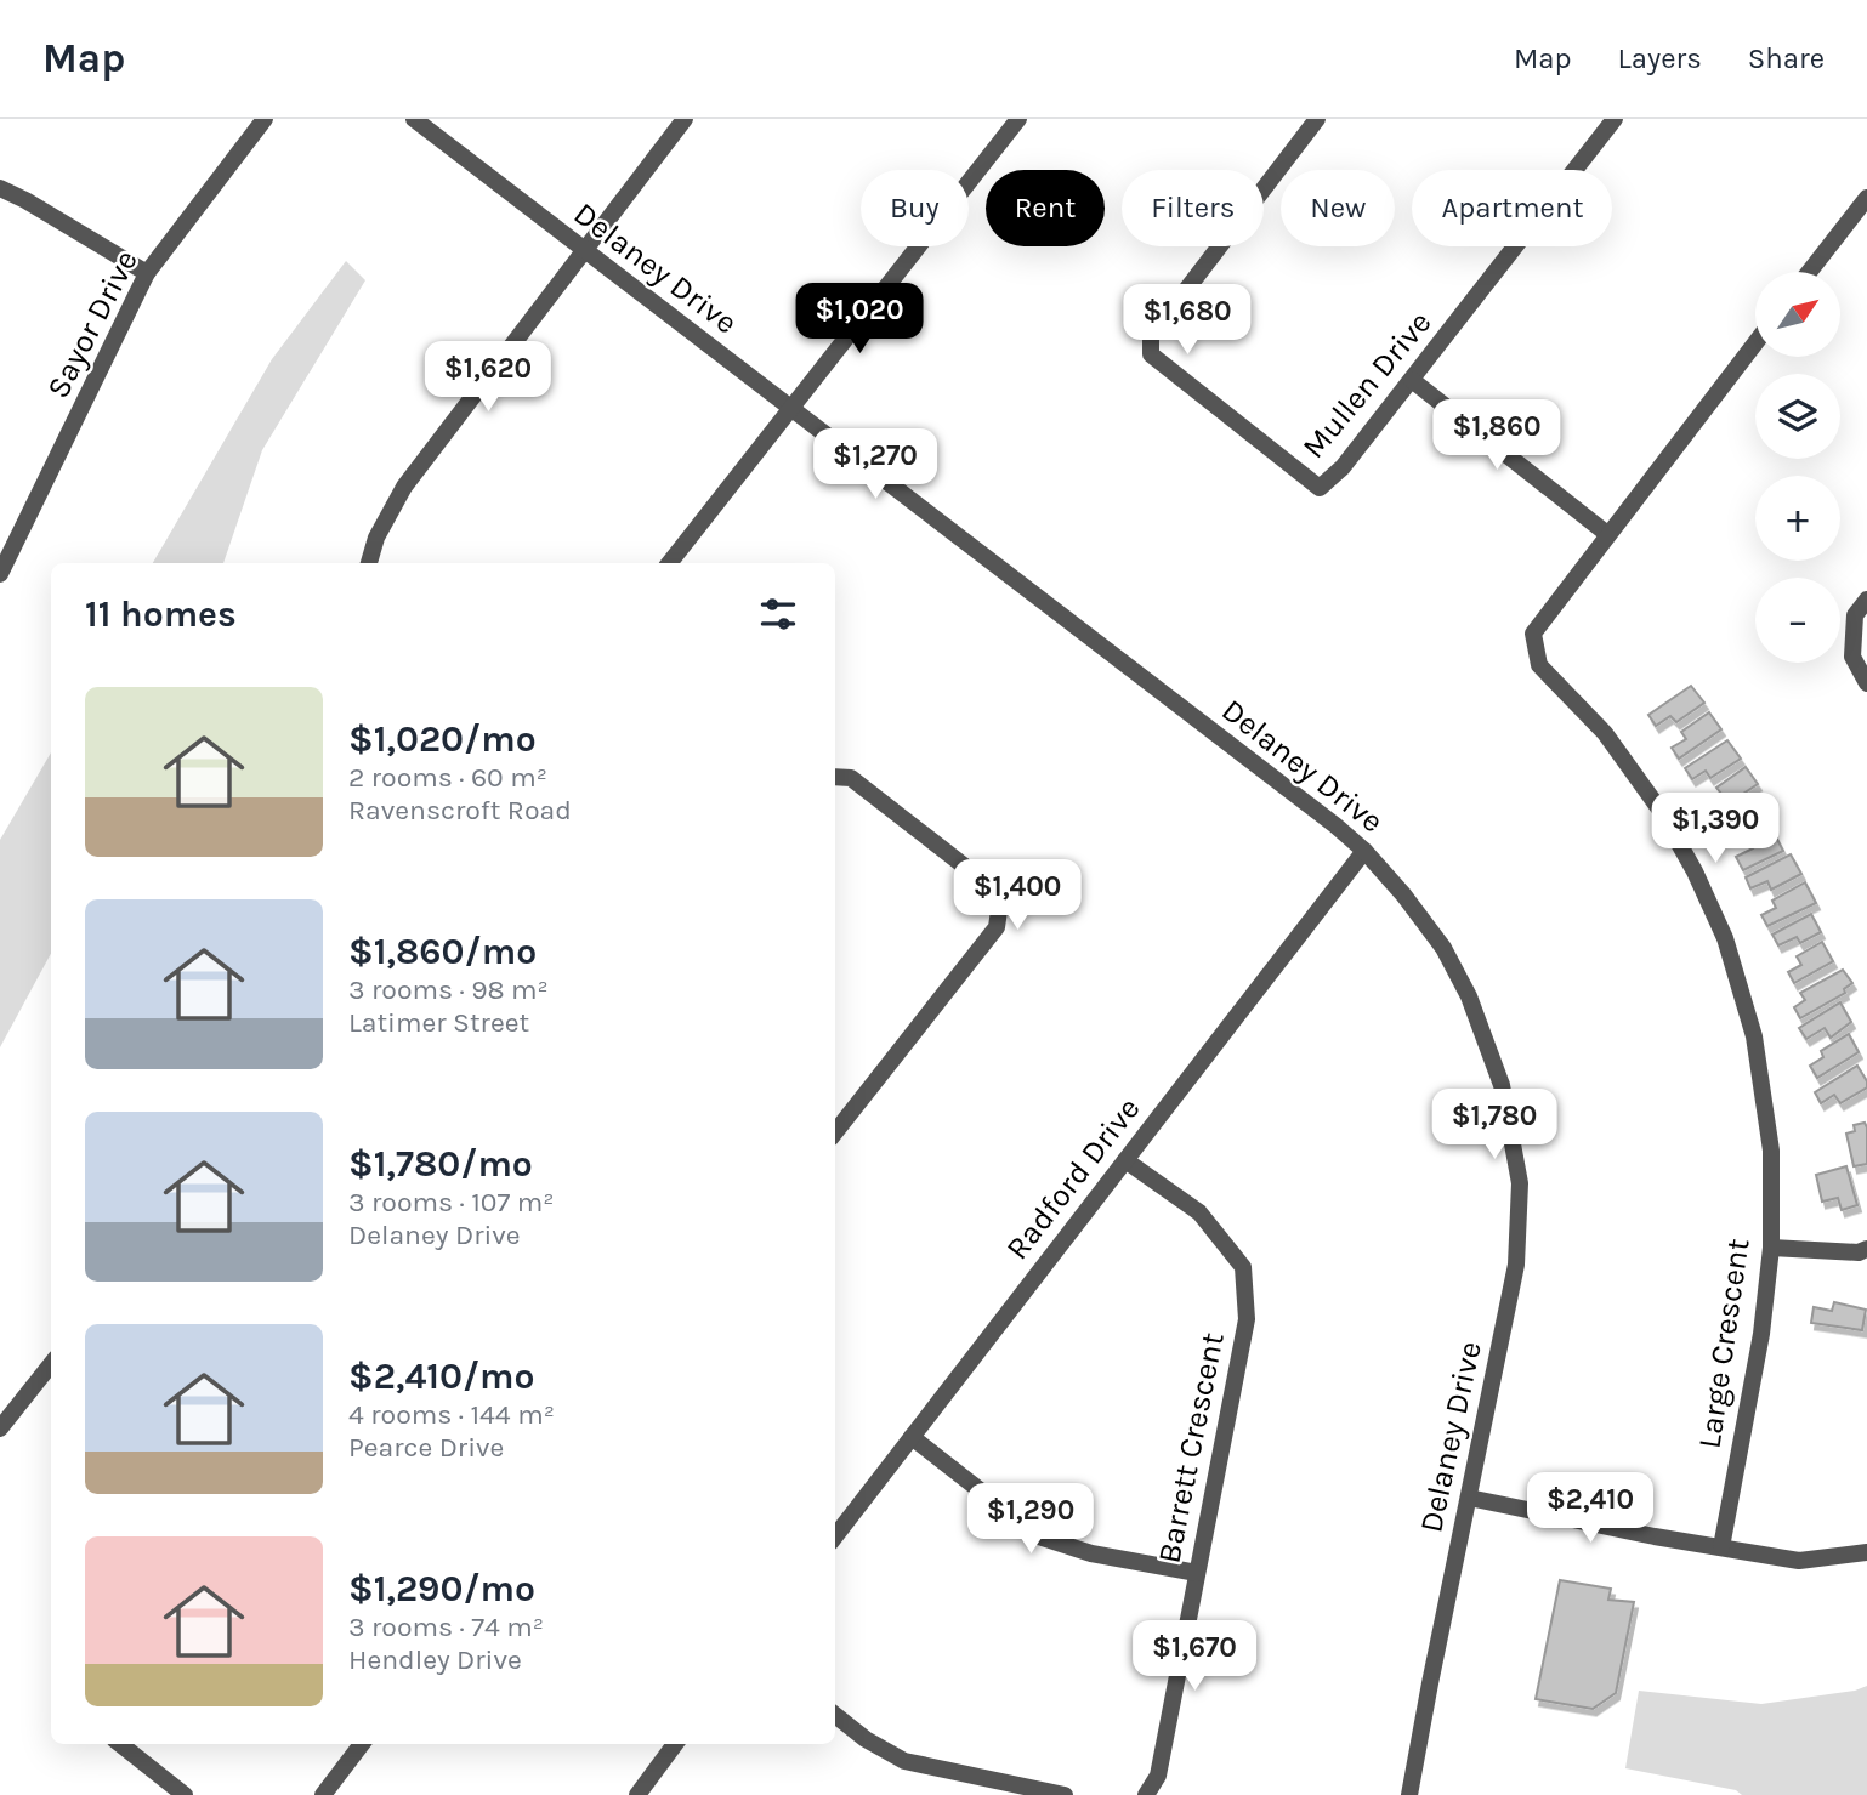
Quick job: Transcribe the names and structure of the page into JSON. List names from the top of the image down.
{
  "streets": {
    "street": [
      "Delaney Drive",
      "Sayor Drive",
      "Mullen Drive",
      "Radford Drive",
      "Large Crescent",
      "Barrett Crescent"
    ]
  },
  "crossings": [
    ["Delaney Drive", "Radford Drive"],
    ["Radford Drive", "Barrett Crescent"]
  ],
  "north": "top right",
  "page": {
    "header": "Map",
    "nav": ["Map", "Layers", "Share"],
    "chip": [
      "Buy",
      "Rent",
      "Filters",
      "New",
      "Apartment"
    ],
    "map_buttons": ["+", "−"],
    "price": [
      "$1,020",
      "$1,680",
      "$1,620",
      "$1,860",
      "$1,270",
      "$1,390",
      "$1,400",
      "$1,780",
      "$2,410",
      "$1,290",
      "$1,670"
    ],
    "heading": "11 homes",
    "list": [
      {
        "name": "$1,020/mo",
        "note": "2 rooms · 60 m² · Ravenscroft Road"
      },
      {
        "name": "$1,860/mo",
        "note": "3 rooms · 98 m² · Latimer Street"
      },
      {
        "name": "$1,780/mo",
        "note": "3 rooms · 107 m² · Delaney Drive"
      },
      {
        "name": "$2,410/mo",
        "note": "4 rooms · 144 m² · Pearce Drive"
      },
      {
        "name": "$1,290/mo",
        "note": "3 rooms · 74 m² · Hendley Drive"
      }
    ]
  }
}
